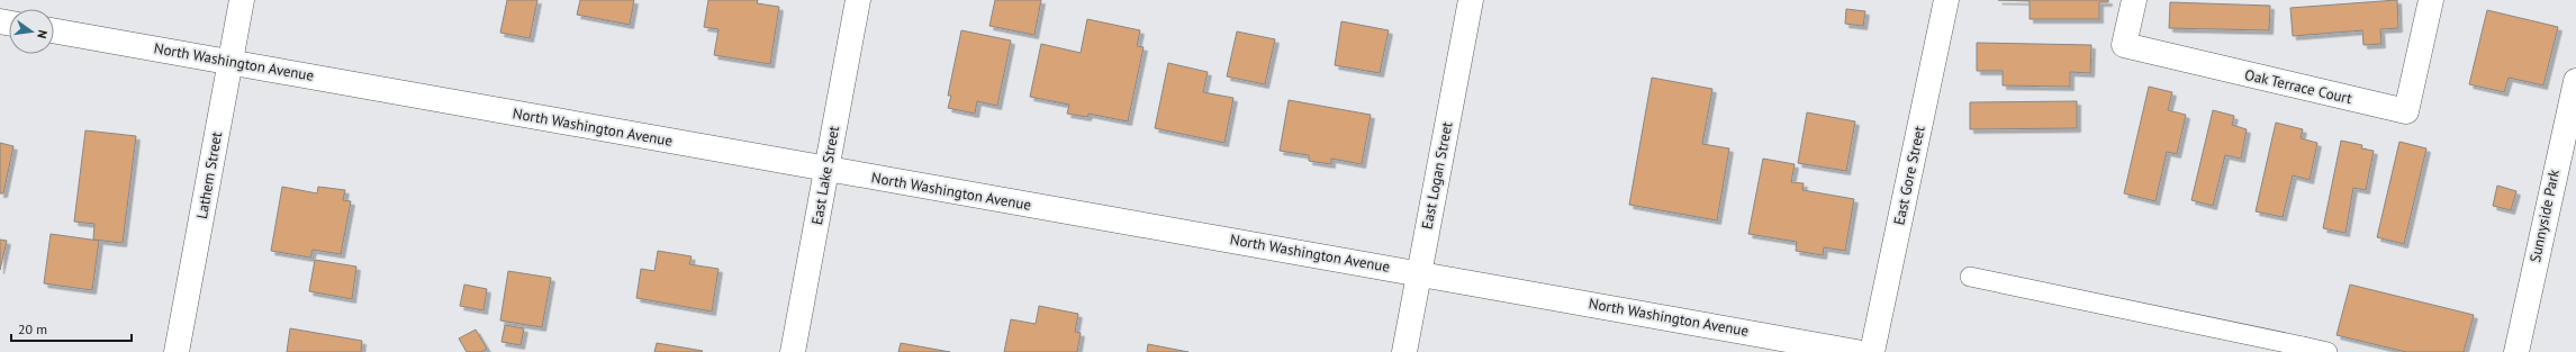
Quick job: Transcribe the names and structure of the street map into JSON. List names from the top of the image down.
{
  "streets": {
    "street": [
      "North Washington Avenue",
      "Oak Terrace Court",
      "Lathem Street",
      "East Lake Street",
      "East Logan Street",
      "East Gore Street",
      "Sunnyside Park"
    ]
  },
  "crossings": [
    ["North Washington Avenue", "Lathem Street"],
    ["North Washington Avenue", "East Lake Street"],
    ["North Washington Avenue", "East Logan Street"]
  ],
  "scale_bar": "20 m",
  "north": "right"
}
